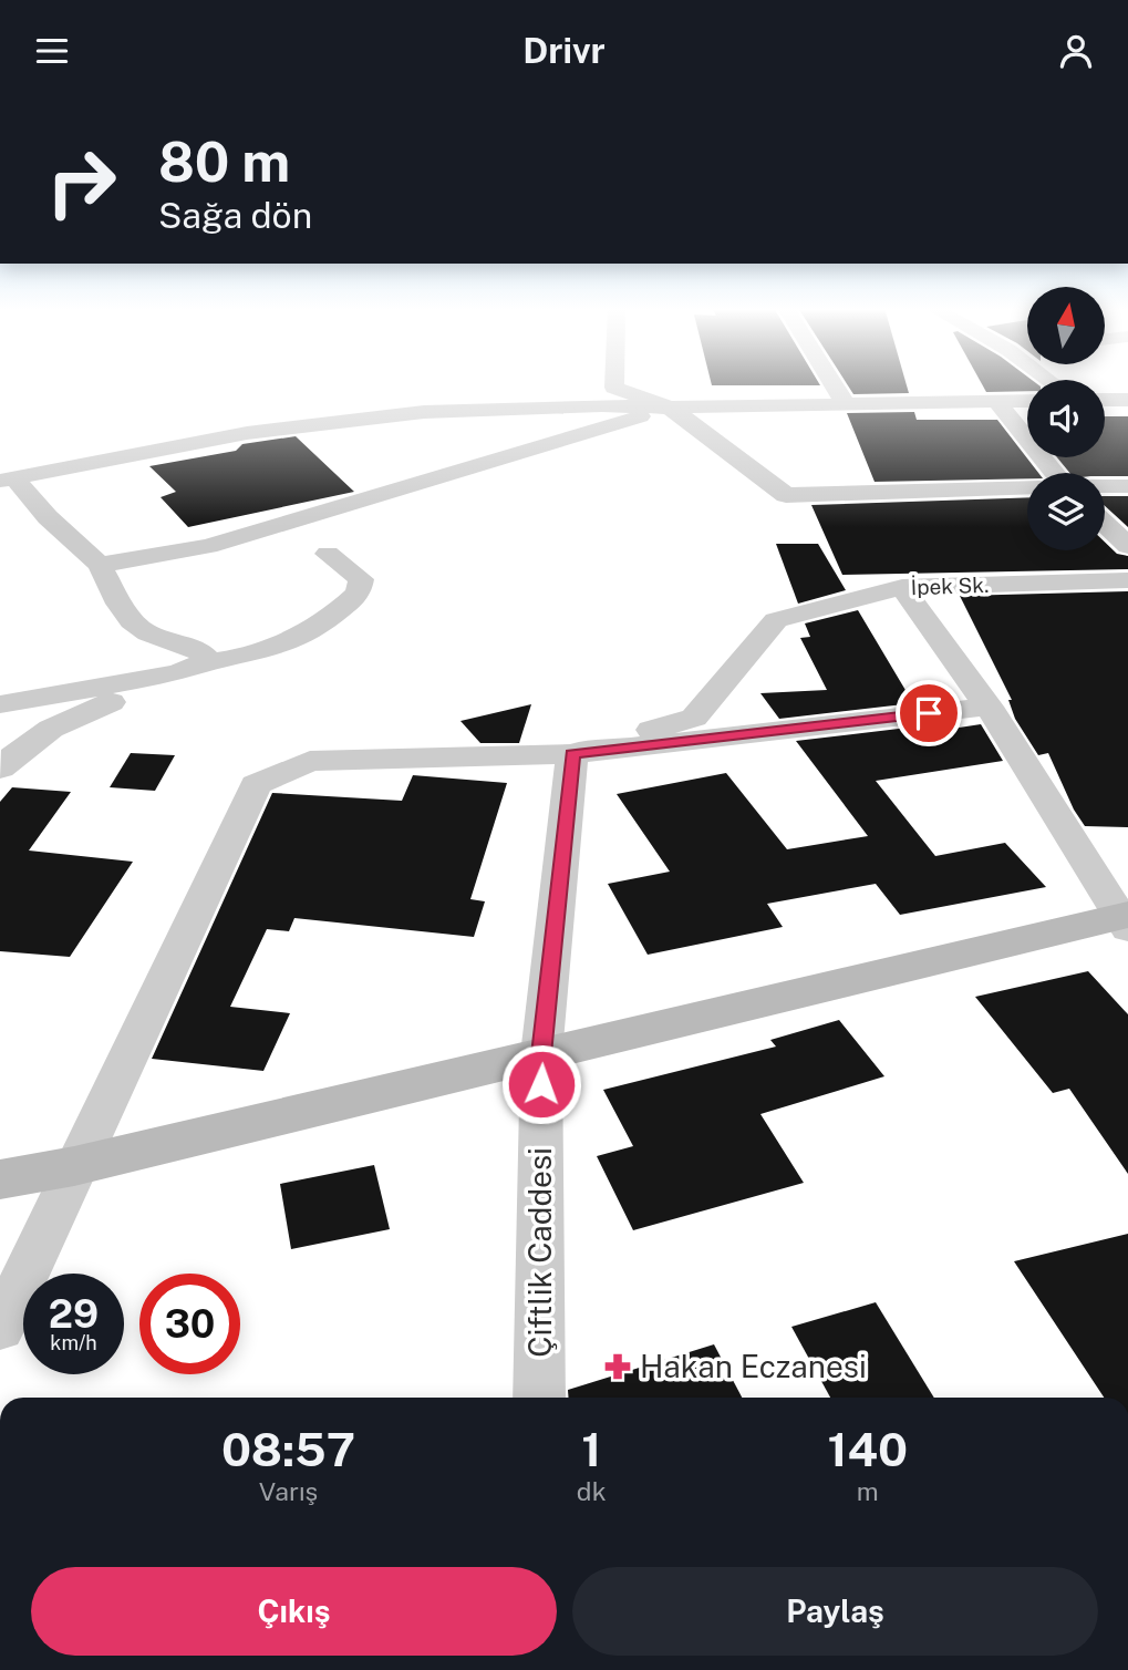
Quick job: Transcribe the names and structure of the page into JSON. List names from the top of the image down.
{
  "streets": {
    "street": ["İpek Sk.", "Çiftlik Caddesi"]
  },
  "places": {
    "pharmacy": ["Hakan Eczanesi"]
  },
  "north": "top",
  "page": {
    "header": "Drivr",
    "turn": ["80 m", "Sağa dön"],
    "speed": "29 km/h",
    "limit": "30",
    "eta": [
      "08:57",
      "Varış",
      "1",
      "dk",
      "140",
      "m"
    ],
    "buttons": ["Çıkış", "Paylaş"]
  }
}
